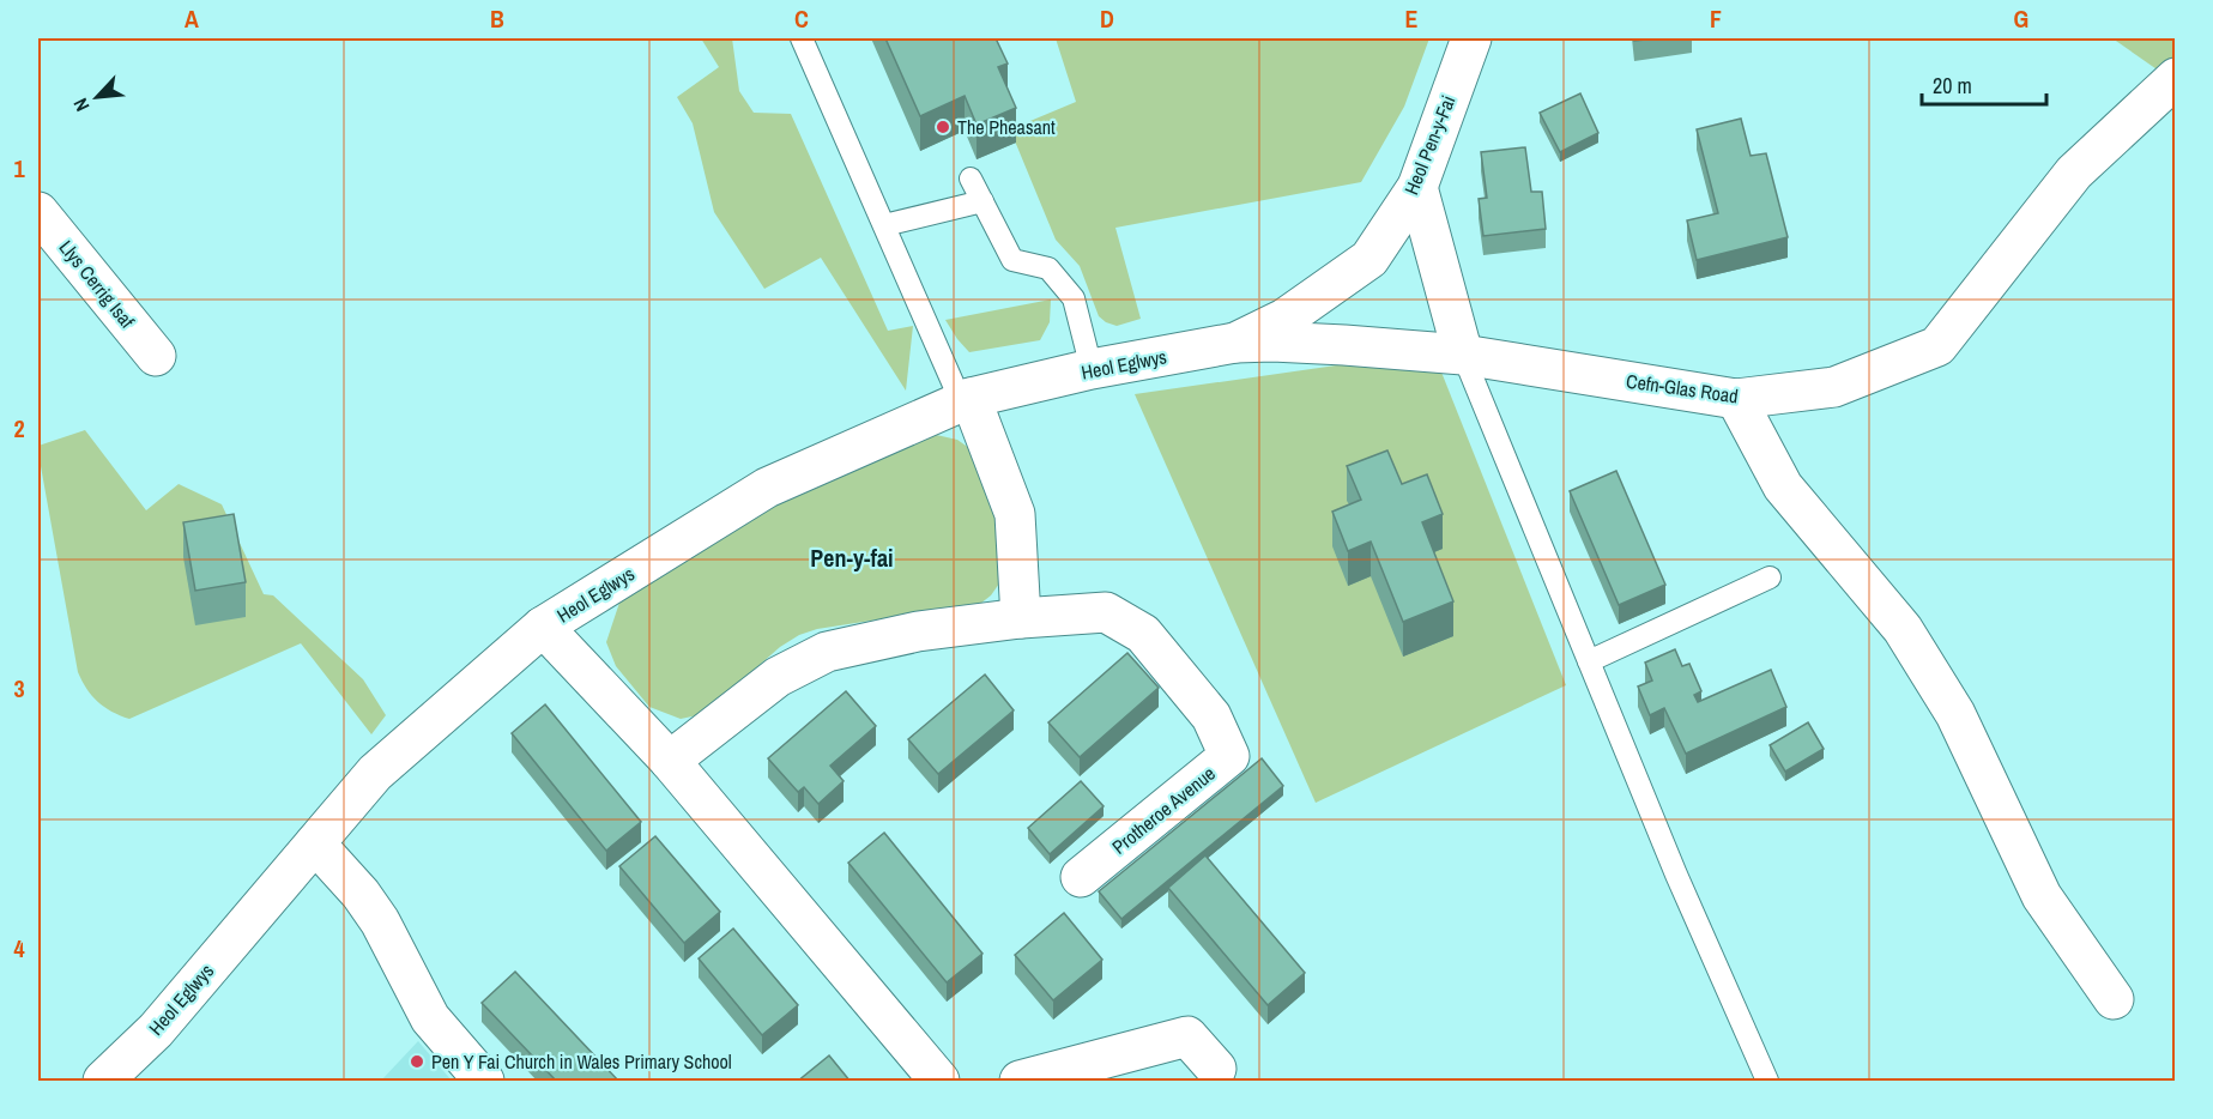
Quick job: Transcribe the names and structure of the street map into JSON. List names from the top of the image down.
{
  "streets": {
    "street": [
      "Heol Pen-y-Fai",
      "Llys Cerrig Isaf",
      "Heol Eglwys",
      "Cefn-Glas Road",
      "Protheroe Avenue"
    ]
  },
  "crossings": [
    ["Heol Pen-y-Fai", "Heol Eglwys"],
    ["Heol Pen-y-Fai", "Cefn-Glas Road"],
    ["Heol Eglwys", "Cefn-Glas Road"]
  ],
  "districts": ["Pen-y-fai"],
  "places": ["The Pheasant", "Pen Y Fai Church in Wales Primary School"],
  "scale_bar": "20 m",
  "north": "bottom left",
  "grid": {
    "columns": [
      "A",
      "B",
      "C",
      "D",
      "E",
      "F",
      "G"
    ],
    "rows": [
      "1",
      "2",
      "3",
      "4"
    ]
  }
}
